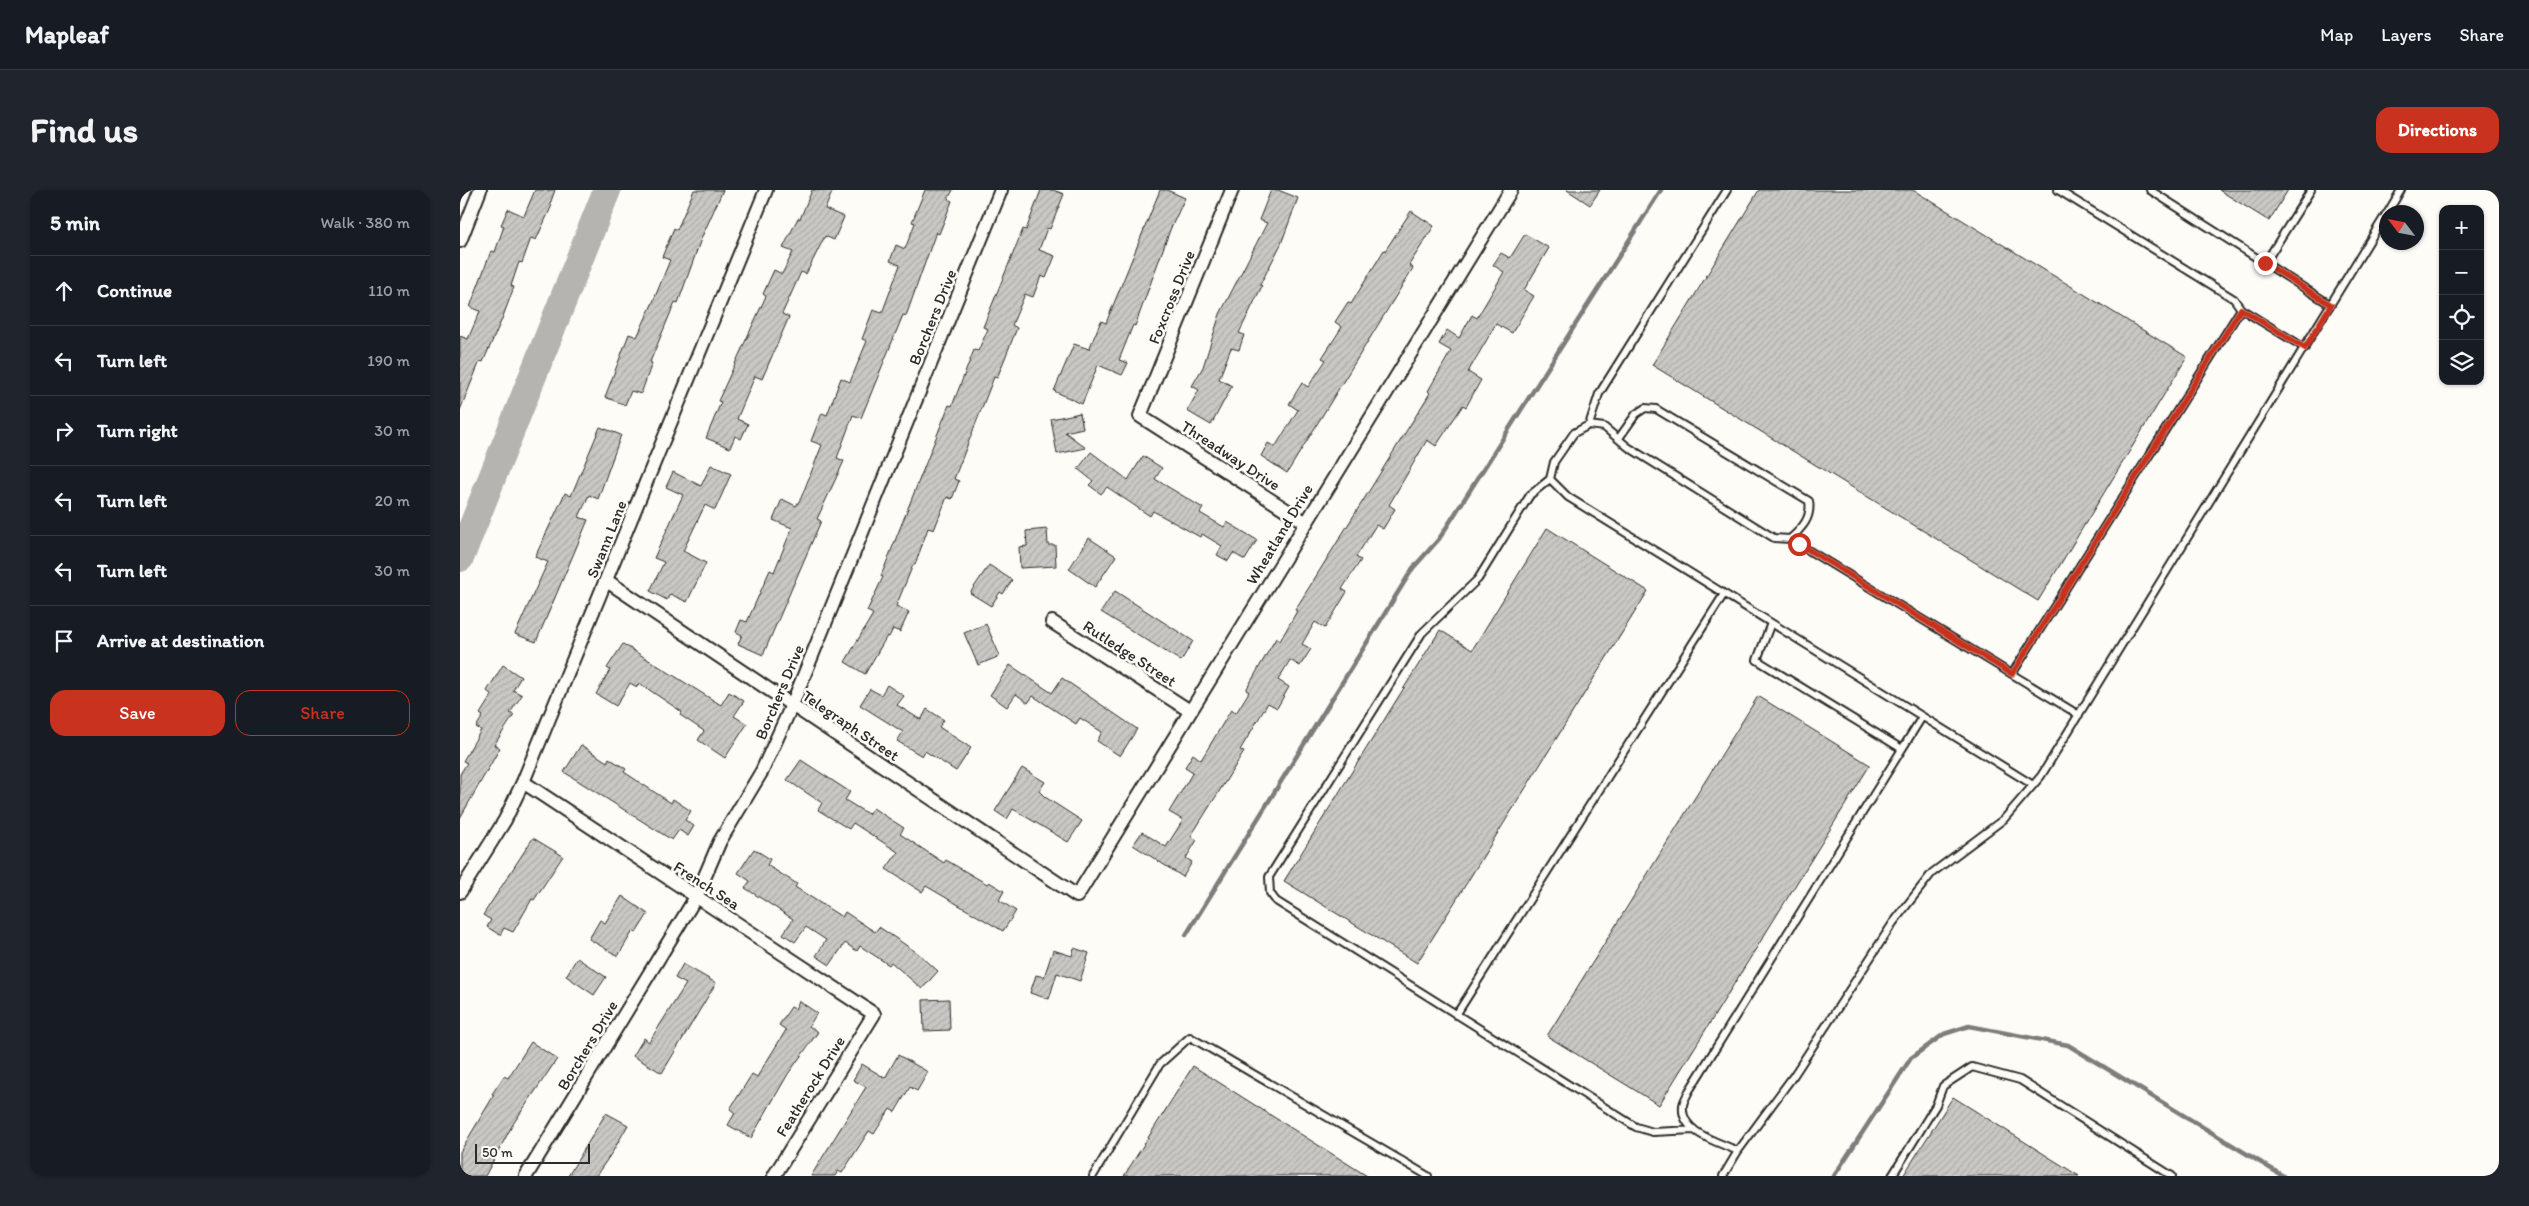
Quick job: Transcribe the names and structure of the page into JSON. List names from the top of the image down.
{
  "streets": {
    "street": [
      "Foxcross Drive",
      "Borchers Drive",
      "Threadway Drive",
      "Wheatland Drive",
      "Swann Lane",
      "Rutledge Street",
      "Telegraph Street",
      "French Sea",
      "Featherock Drive"
    ]
  },
  "crossings": [
    ["Foxcross Drive", "Threadway Drive"],
    ["Borchers Drive", "Telegraph Street"],
    ["Borchers Drive", "French Sea"],
    ["Threadway Drive", "Wheatland Drive"],
    ["Wheatland Drive", "Rutledge Street"],
    ["Wheatland Drive", "Telegraph Street"],
    ["Swann Lane", "Telegraph Street"],
    ["Swann Lane", "French Sea"],
    ["French Sea", "Featherock Drive"]
  ],
  "scale_bar": "50 m",
  "north": "top left",
  "page": {
    "header": "Mapleaf",
    "nav": ["Map", "Layers", "Share"],
    "buttons": [
      "Directions",
      ["Save", "Share"]
    ],
    "title": "Find us",
    "heading": ["5 min", "Walk · 380 m"],
    "map_buttons": ["+", "−"],
    "list": [
      ["Continue", "110 m"],
      ["Turn left", "190 m"],
      ["Turn right", "30 m"],
      ["Turn left", "20 m"],
      ["Turn left", "30 m"],
      "Arrive at destination"
    ],
    "scale": "50 m"
  }
}
